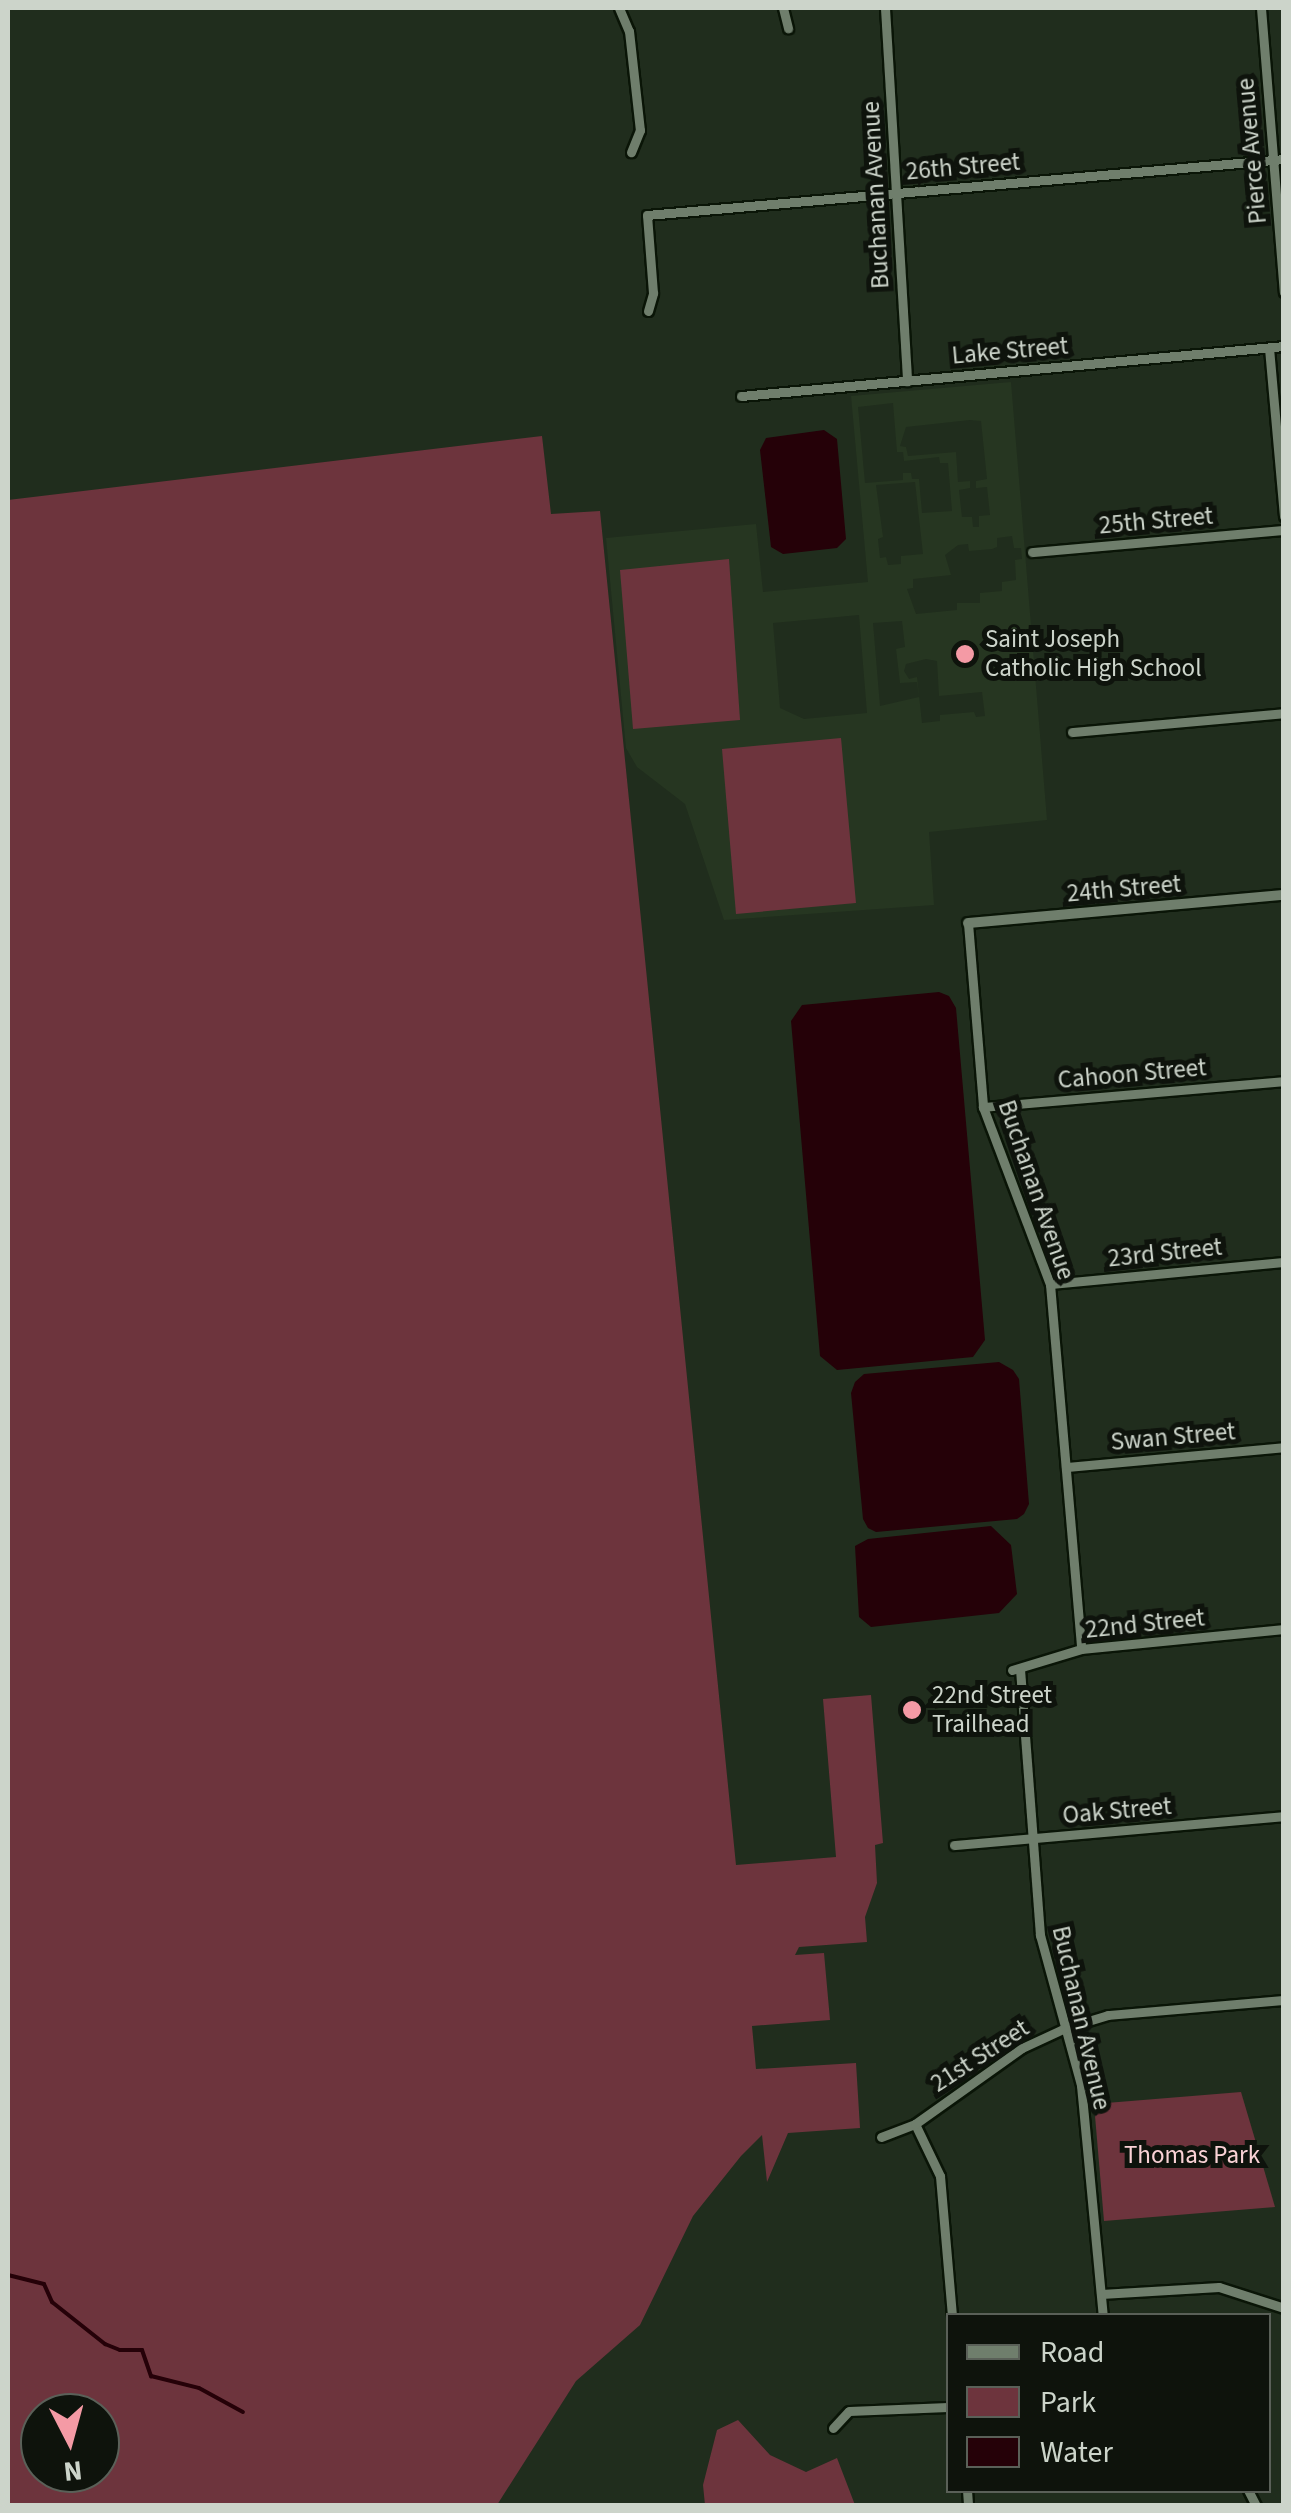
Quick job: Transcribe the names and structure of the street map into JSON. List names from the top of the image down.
{
  "streets": {
    "street": [
      "Pierce Avenue",
      "26th Street",
      "Buchanan Avenue",
      "Lake Street",
      "25th Street",
      "24th Street",
      "Cahoon Street",
      "23rd Street",
      "Swan Street",
      "22nd Street",
      "Oak Street",
      "21st Street"
    ]
  },
  "crossings": [
    ["Pierce Avenue", "26th Street"],
    ["26th Street", "Buchanan Avenue"],
    ["Buchanan Avenue", "Lake Street"],
    ["Buchanan Avenue", "24th Street"],
    ["Buchanan Avenue", "Cahoon Street"],
    ["Buchanan Avenue", "23rd Street"],
    ["Buchanan Avenue", "Swan Street"],
    ["Buchanan Avenue", "22nd Street"],
    ["Buchanan Avenue", "Oak Street"],
    ["Buchanan Avenue", "21st Street"]
  ],
  "parks": ["Thomas Park"],
  "places": ["Saint Joseph Catholic High School", "22nd Street Trailhead"],
  "legend": ["Road", "Park", "Water"],
  "north": "bottom"
}
